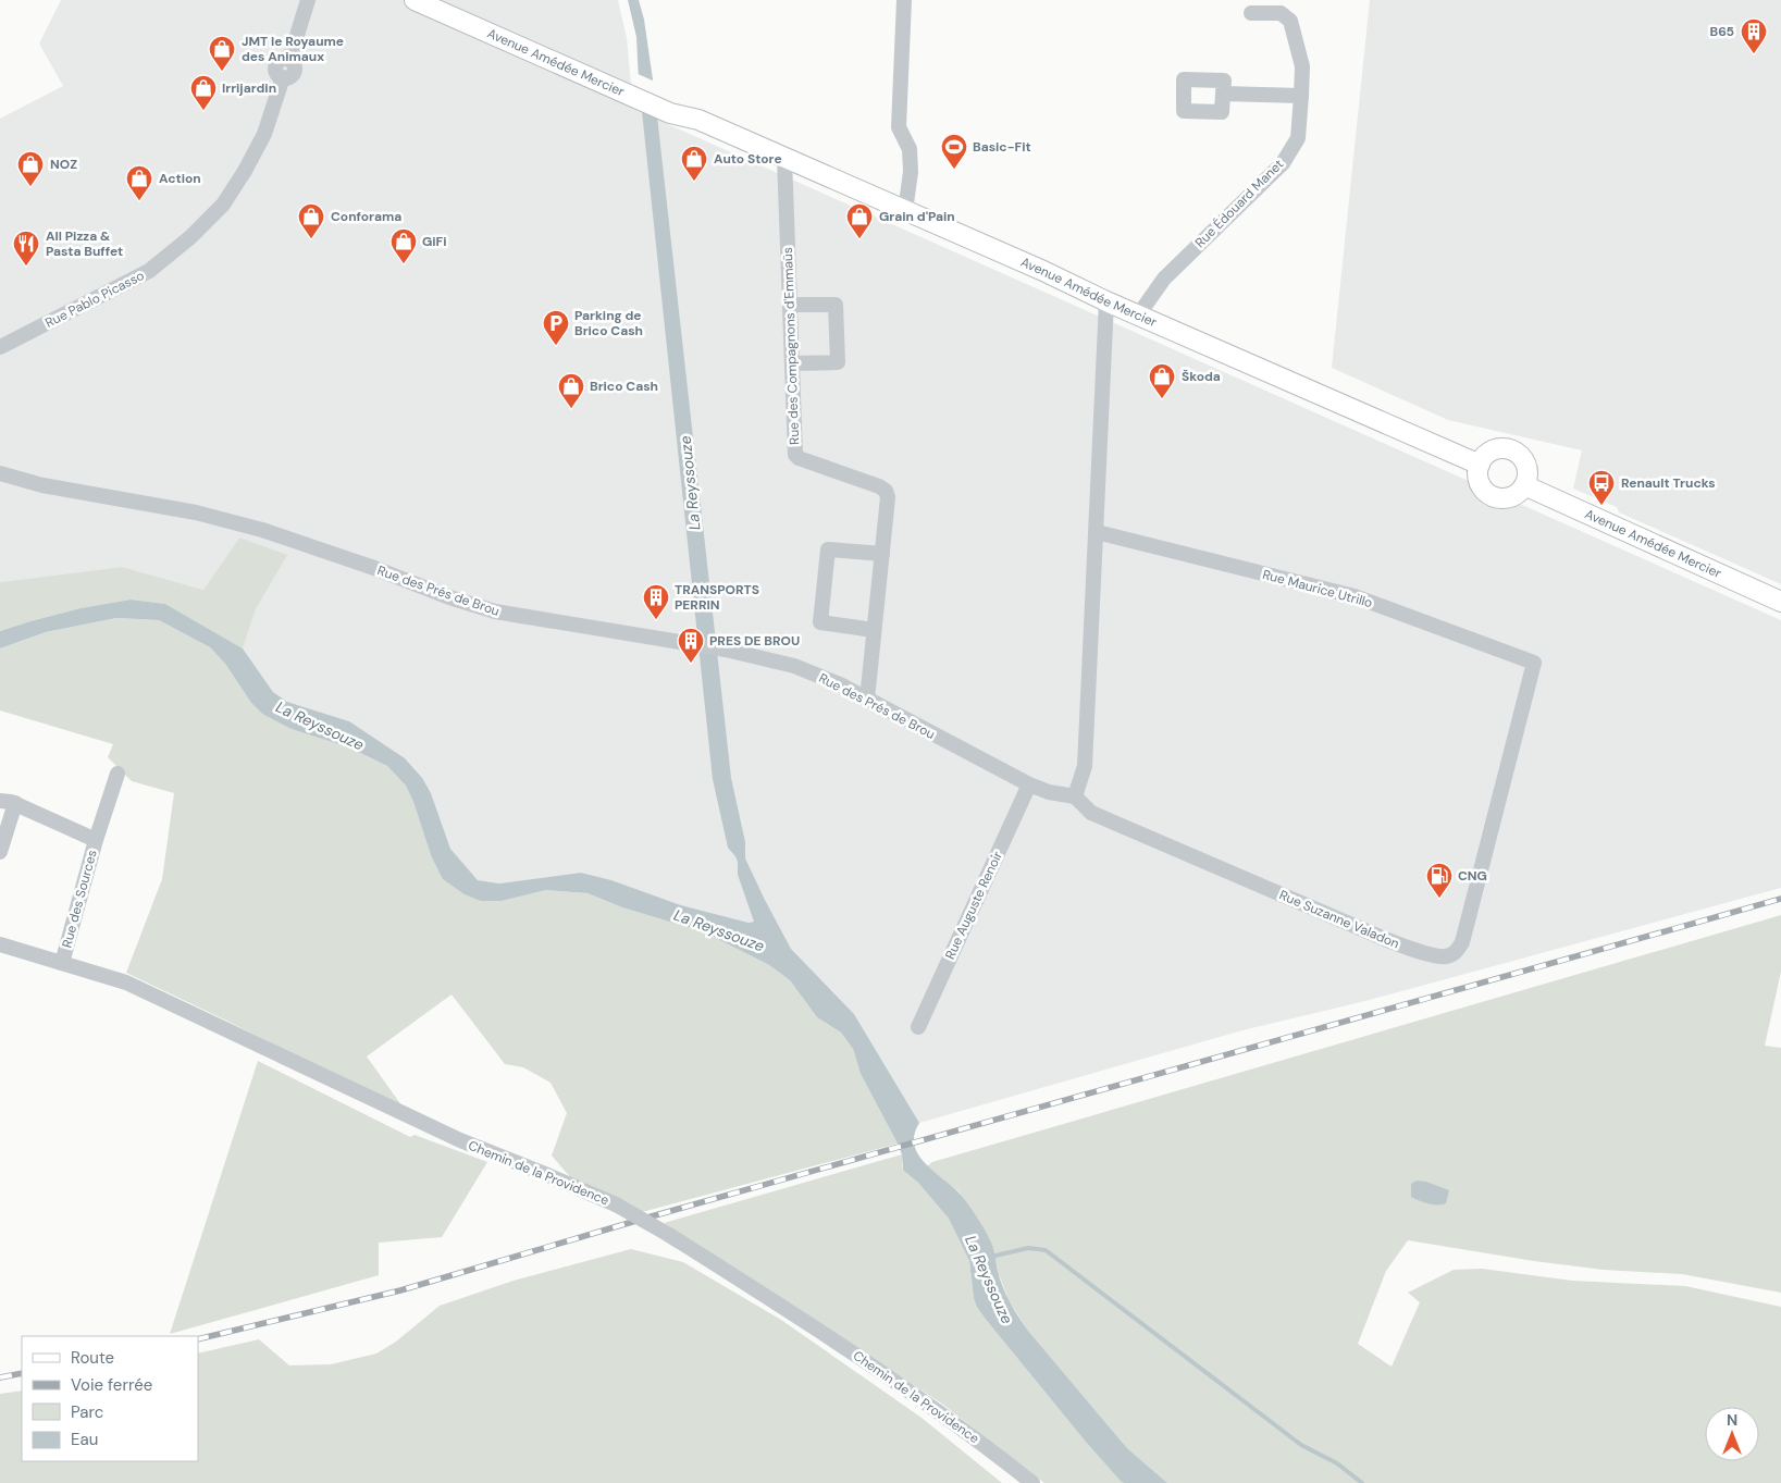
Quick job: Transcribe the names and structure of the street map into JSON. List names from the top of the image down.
{
  "streets": {
    "main road": ["Avenue Amédée Mercier"],
    "street": [
      "Rue Édouard Manet",
      "Rue Pablo Picasso",
      "Rue des Compagnons d'Emmaüs",
      "Rue Maurice Utrillo",
      "Rue des Prés de Brou",
      "Rue des Sources",
      "Rue Auguste Renoir",
      "Rue Suzanne Valadon",
      "Chemin de la Providence"
    ]
  },
  "crossings": [
    ["Avenue Amédée Mercier", "Rue Édouard Manet"],
    ["Avenue Amédée Mercier", "Rue des Compagnons d'Emmaüs"],
    ["Rue des Compagnons d'Emmaüs", "Rue des Prés de Brou"],
    ["Rue Maurice Utrillo", "Rue Suzanne Valadon"],
    ["Rue des Prés de Brou", "Rue Auguste Renoir"],
    ["Rue des Prés de Brou", "Rue Suzanne Valadon"],
    ["Rue des Sources", "Chemin de la Providence"]
  ],
  "water": ["La Reyssouze"],
  "places": {
    "building": ["B65", "TRANSPORTS PERRIN", "PRES DE BROU"],
    "shop": [
      "JMT le Royaume des Animaux",
      "Irrijardin",
      "Auto Store",
      "NOZ",
      "Action",
      "Conforama",
      "Grain d'Pain",
      "GiFi",
      "Škoda",
      "Brico Cash"
    ],
    "sports": ["Basic-Fit"],
    "restaurant": ["All Pizza & Pasta Buffet"],
    "parking": ["Parking de Brico Cash"],
    "bus stop": ["Renault Trucks"],
    "fuel station": ["CNG"]
  },
  "legend": [
    "Route",
    "Voie ferrée",
    "Parc",
    "Eau"
  ],
  "north": "top"
}
